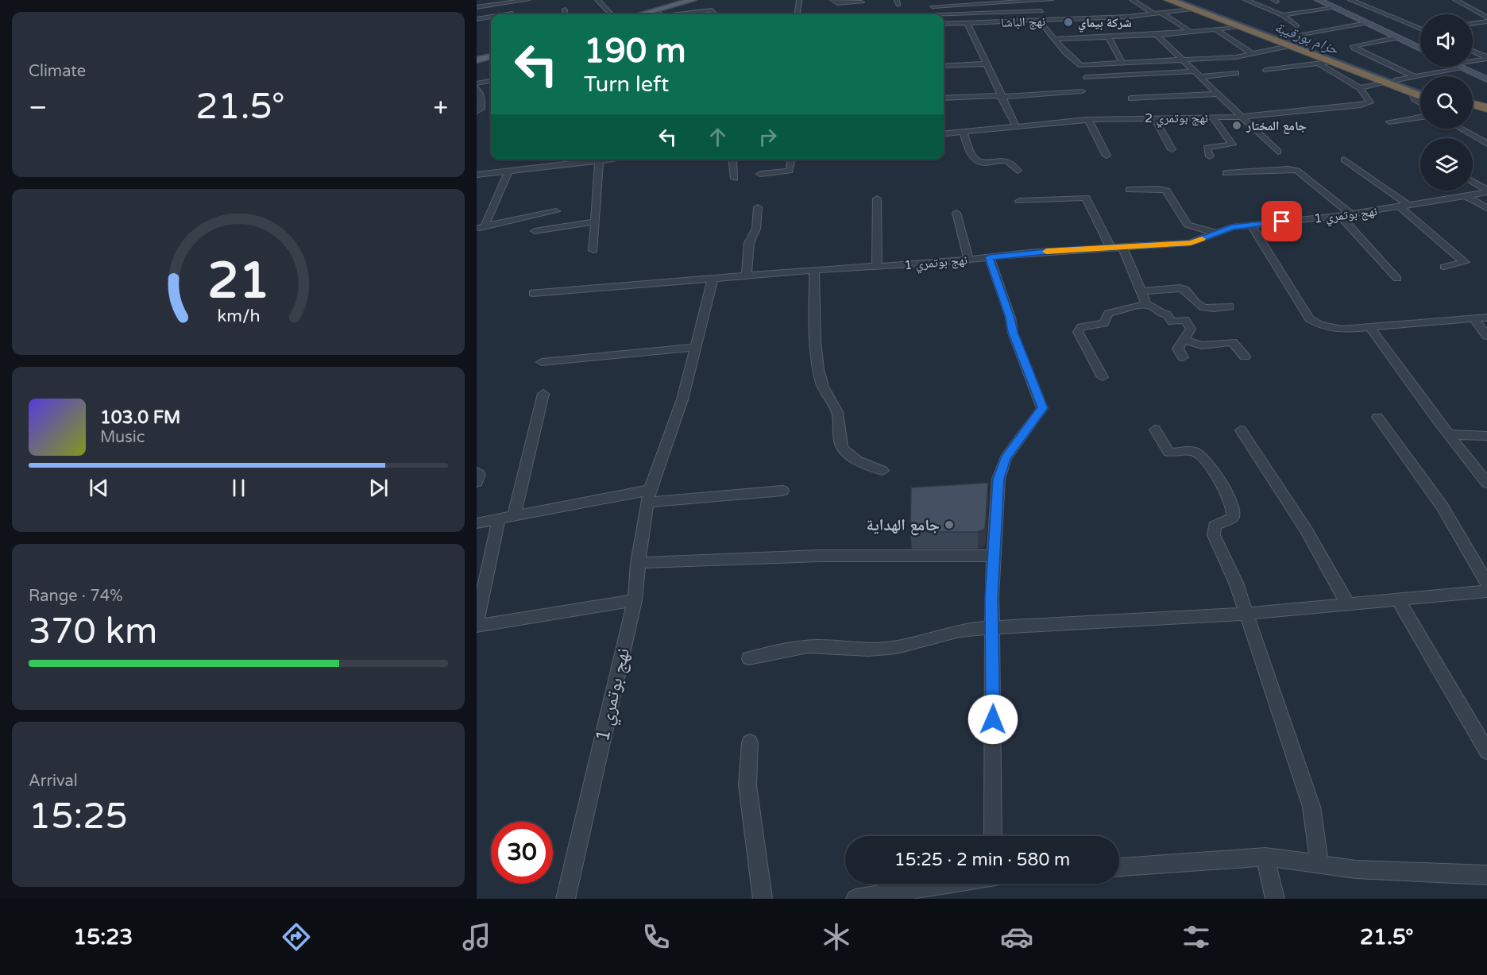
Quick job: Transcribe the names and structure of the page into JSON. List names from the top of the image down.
{
  "streets": {
    "street": ["نهج الباشا", "نهج بوتمري 2", "نهج بوتمري 1"]
  },
  "water": ["حزام بورقيبة"],
  "places": ["شركة بيماي", "جامع المختار", "جامع الهداية"],
  "page": {
    "tile": [
      "Climate",
      ["Range · 74%", "370 km"],
      ["Arrival", "15:25"]
    ],
    "turn": ["190 m", "Turn left"],
    "heat": ["−", "21.5°", "+"],
    "song": ["103.0 FM", "Music"],
    "limit": "30",
    "trip": "15:25 · 2 min · 580 m",
    "tabs": ["15:23", "21.5°"],
    "gauge": ["21", "km/h"]
  }
}
